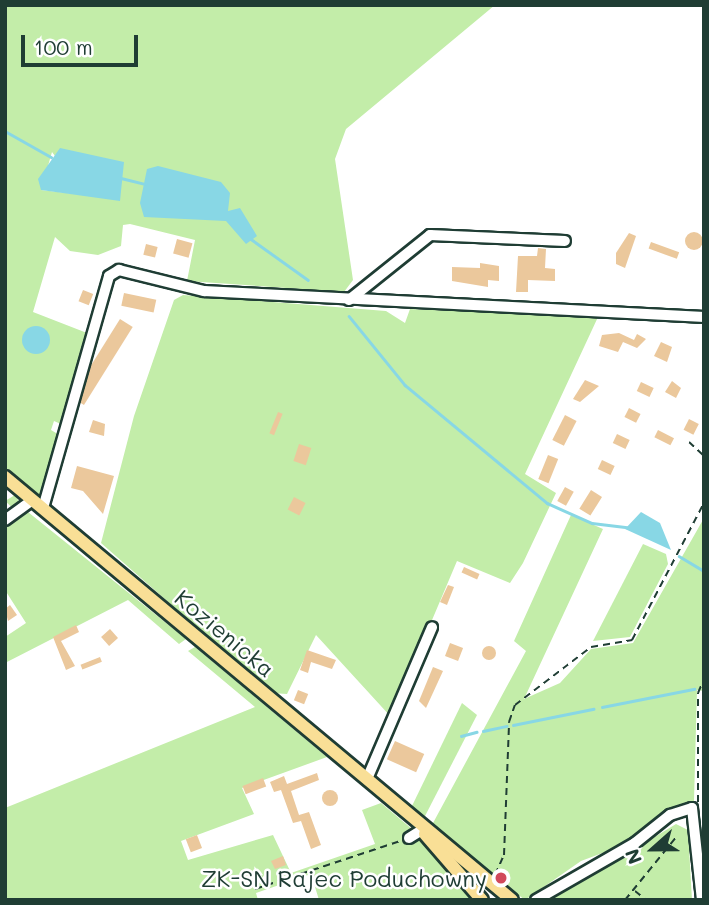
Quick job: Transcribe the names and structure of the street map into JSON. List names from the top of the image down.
{
  "streets": {
    "main road": ["Kozienicka"]
  },
  "places": ["ZK-SN Rajec Poduchowny"],
  "scale_bar": "100 m",
  "north": "left"
}
